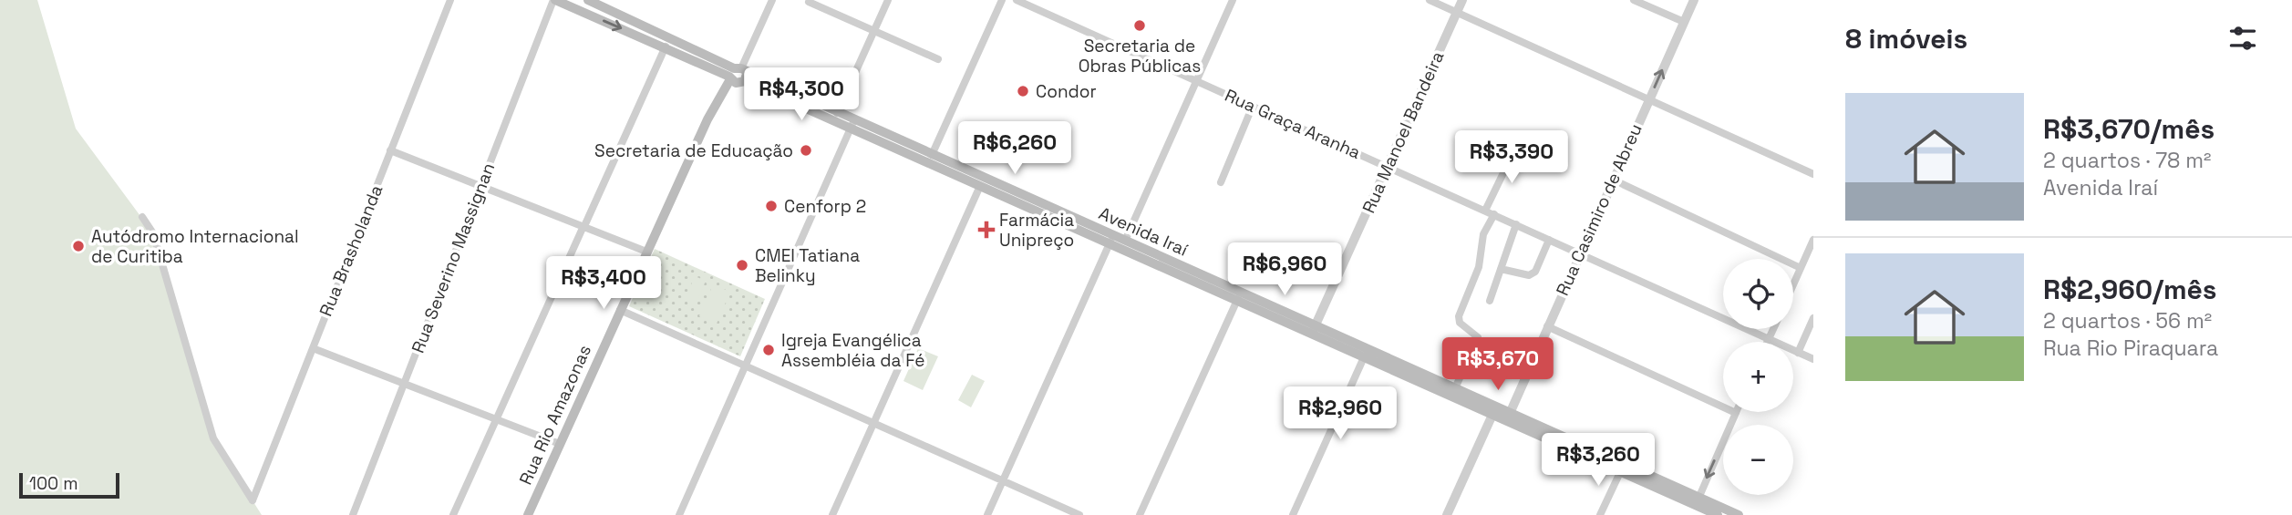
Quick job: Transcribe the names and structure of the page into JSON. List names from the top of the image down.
{
  "streets": {
    "main road": ["Avenida Iraí", "Rua Rio Amazonas"],
    "street": [
      "Rua Graça Aranha",
      "Rua Manoel Bandeira",
      "Rua Casimiro de Abreu",
      "Rua Brasholanda",
      "Rua Severino Massignan"
    ]
  },
  "crossings": [
    ["Rua Graça Aranha", "Rua Manoel Bandeira"],
    ["Rua Graça Aranha", "Rua Casimiro de Abreu"],
    ["Rua Manoel Bandeira", "Avenida Iraí"],
    ["Rua Casimiro de Abreu", "Avenida Iraí"],
    ["Avenida Iraí", "Rua Severino Massignan"],
    ["Avenida Iraí", "Rua Rio Amazonas"]
  ],
  "places": {
    "other": [
      "Secretaria de Obras Públicas",
      "Condor",
      "Secretaria de Educação",
      "Cenforp 2",
      "Autódromo Internacional de Curitiba",
      "CMEI Tatiana Belinky",
      "Igreja Evangélica Assembléia da Fé"
    ],
    "health": ["Farmácia Unipreço"]
  },
  "scale_bar": "100 m",
  "page": {
    "heading": "8 imóveis",
    "price": [
      "R$4,300",
      "R$6,260",
      "R$3,390",
      "R$6,960",
      "R$3,400",
      "R$3,670",
      "R$2,960",
      "R$3,260"
    ],
    "list": [
      {
        "name": "R$3,670/mês",
        "note": "2 quartos · 78 m² · Avenida Iraí"
      },
      {
        "name": "R$2,960/mês",
        "note": "2 quartos · 56 m² · Rua Rio Piraquara"
      }
    ],
    "map_buttons": ["+", "−"],
    "scale": "100 m"
  }
}
